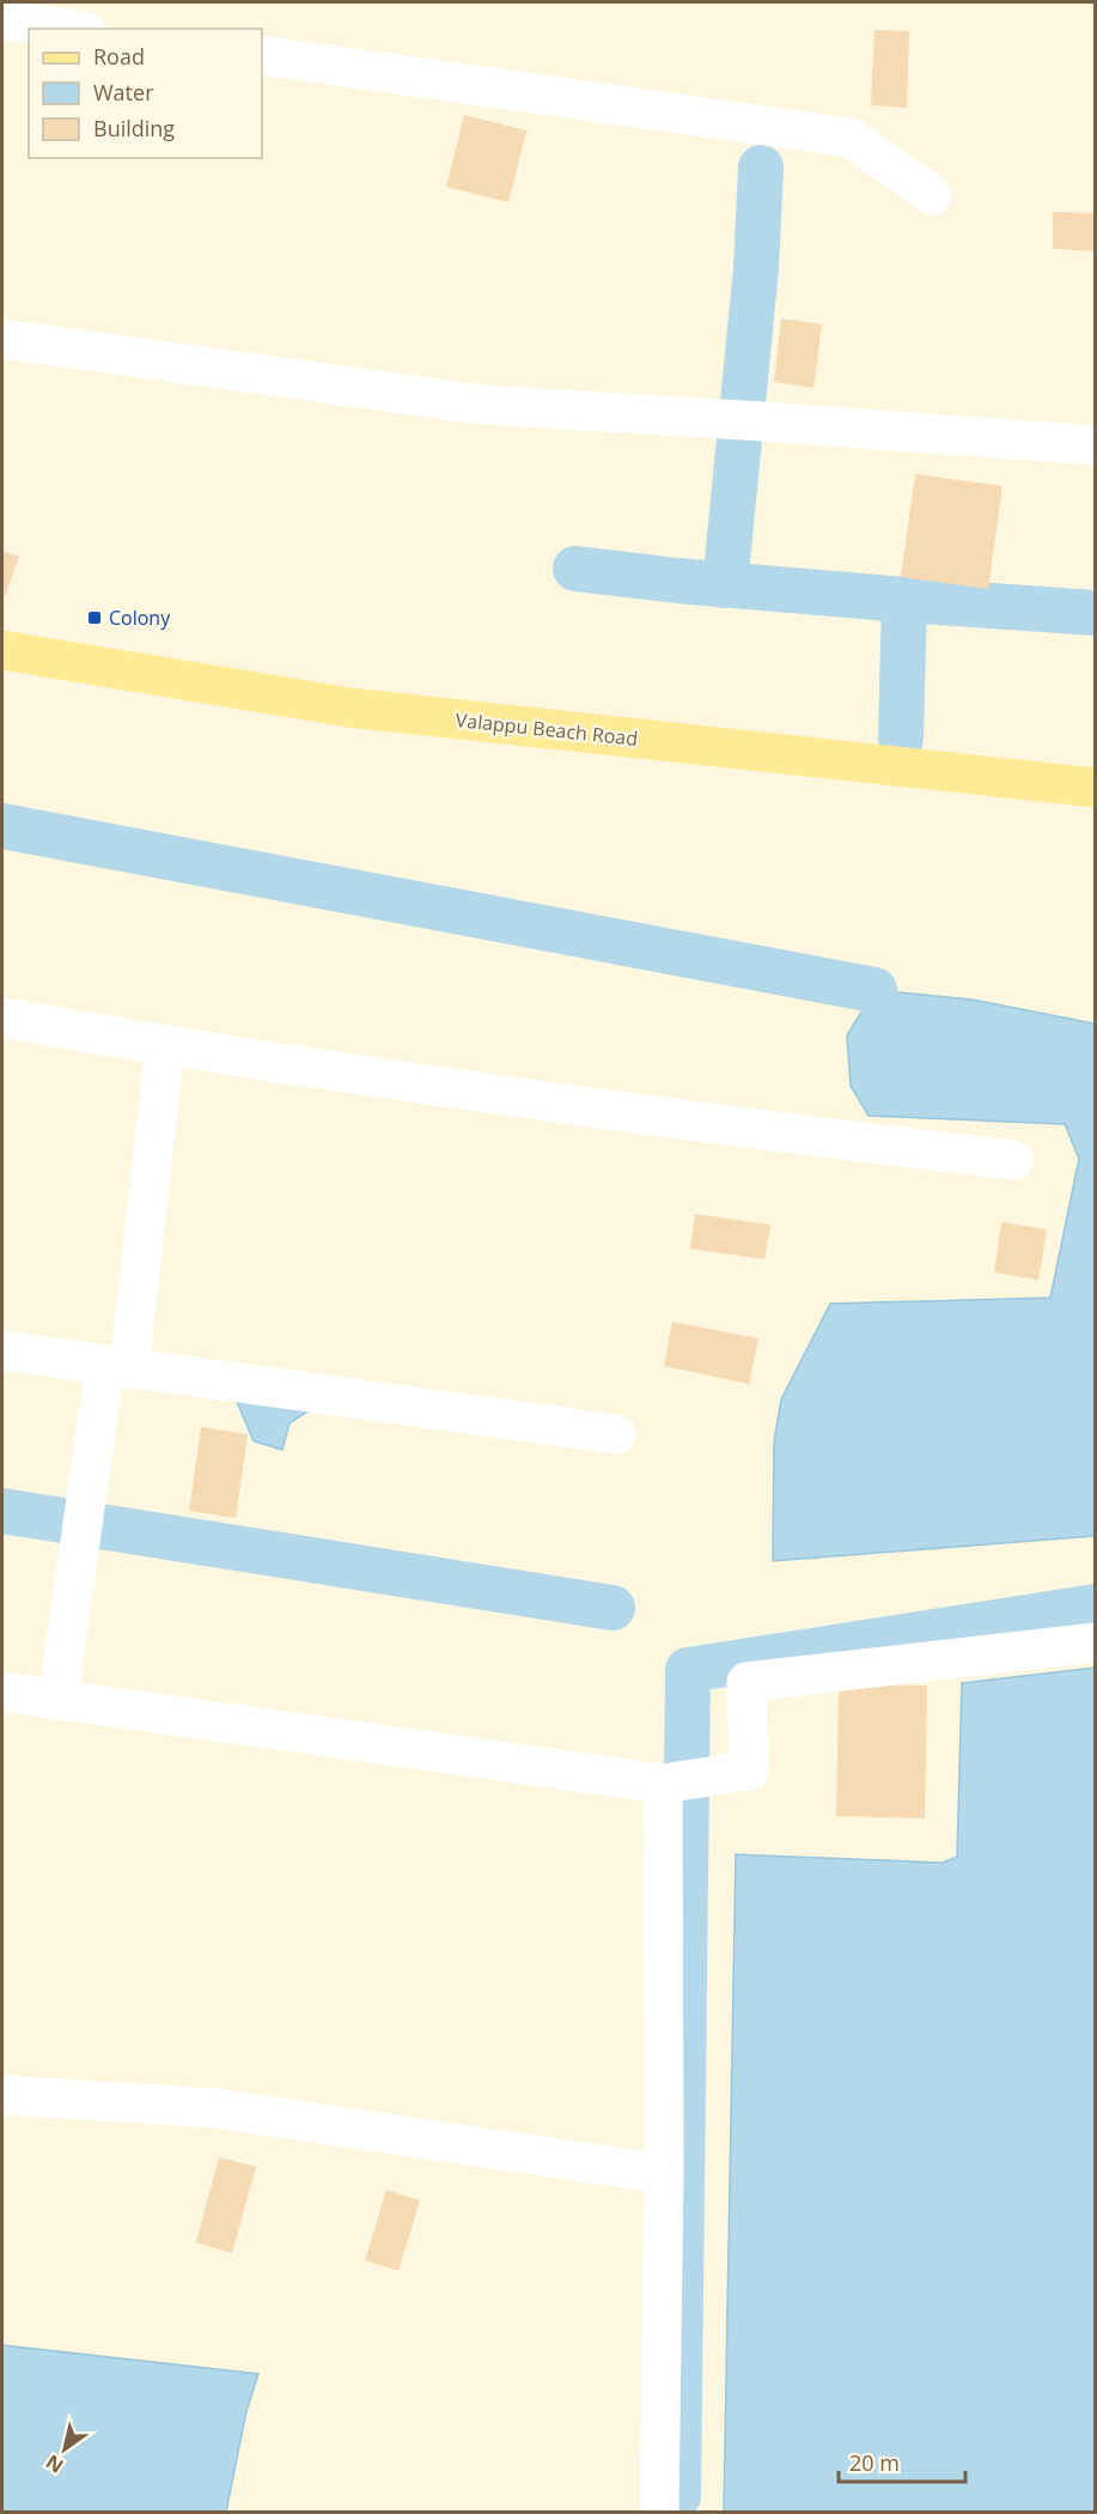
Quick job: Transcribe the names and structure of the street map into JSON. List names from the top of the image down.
{
  "streets": {
    "main road": ["Valappu Beach Road"]
  },
  "places": {
    "transit": ["Colony"]
  },
  "legend": ["Road", "Water", "Building"],
  "scale_bar": "20 m",
  "north": "bottom left"
}
